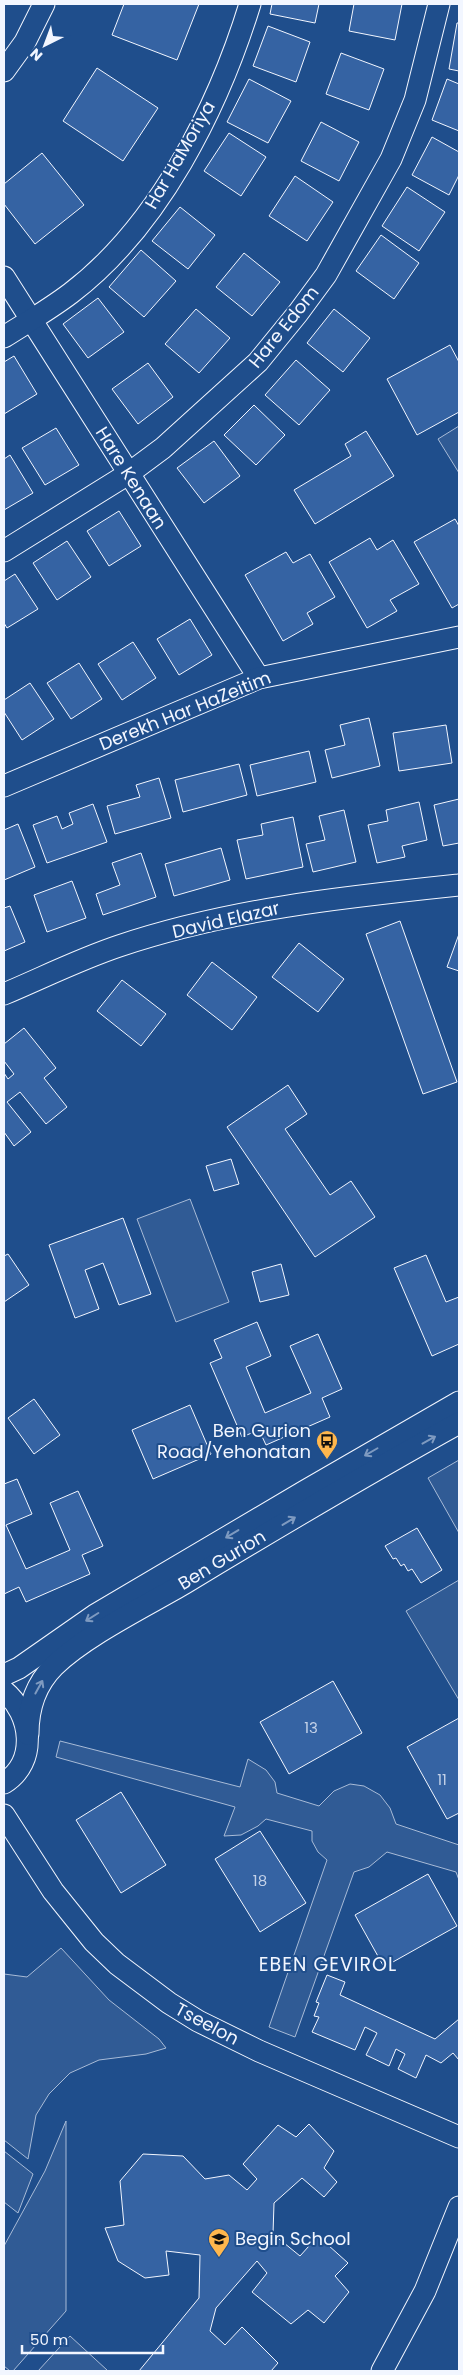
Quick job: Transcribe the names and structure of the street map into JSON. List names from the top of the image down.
{
  "streets": {
    "street": [
      "Har HaMoriya",
      "Hare Edom",
      "Hare Kenaan",
      "Derekh Har HaZeitim",
      "David Elazar",
      "Ben Gurion",
      "Tseelon"
    ]
  },
  "crossings": [
    ["Har HaMoriya", "Hare Kenaan"],
    ["Hare Edom", "Hare Kenaan"],
    ["Hare Kenaan", "Derekh Har HaZeitim"],
    ["Ben Gurion", "Tseelon"]
  ],
  "districts": ["EBEN GEVIROL"],
  "places": {
    "bus stop": ["Ben Gurion Road/Yehonatan"],
    "school or university": ["Begin School"]
  },
  "house_numbers": ["13", "11", "18"],
  "scale_bar": "50 m",
  "north": "bottom left"
}
